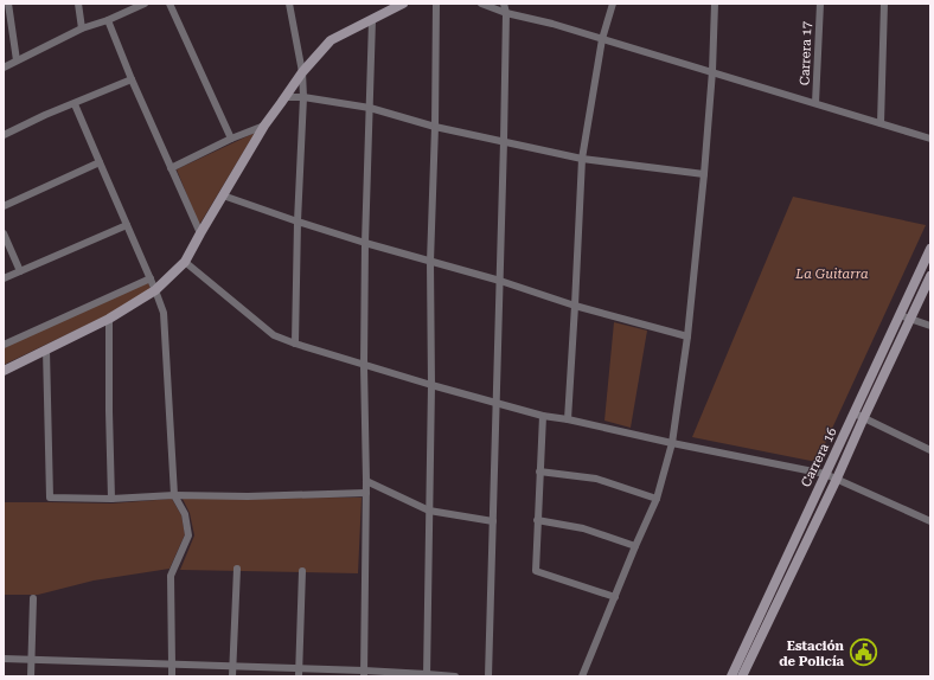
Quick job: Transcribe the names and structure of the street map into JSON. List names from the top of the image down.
{
  "streets": {
    "main road": ["Carrera 16"],
    "street": ["Carrera 17"]
  },
  "parks": ["La Guitarra"],
  "places": {
    "public building": ["Estación de Policía"]
  }
}
